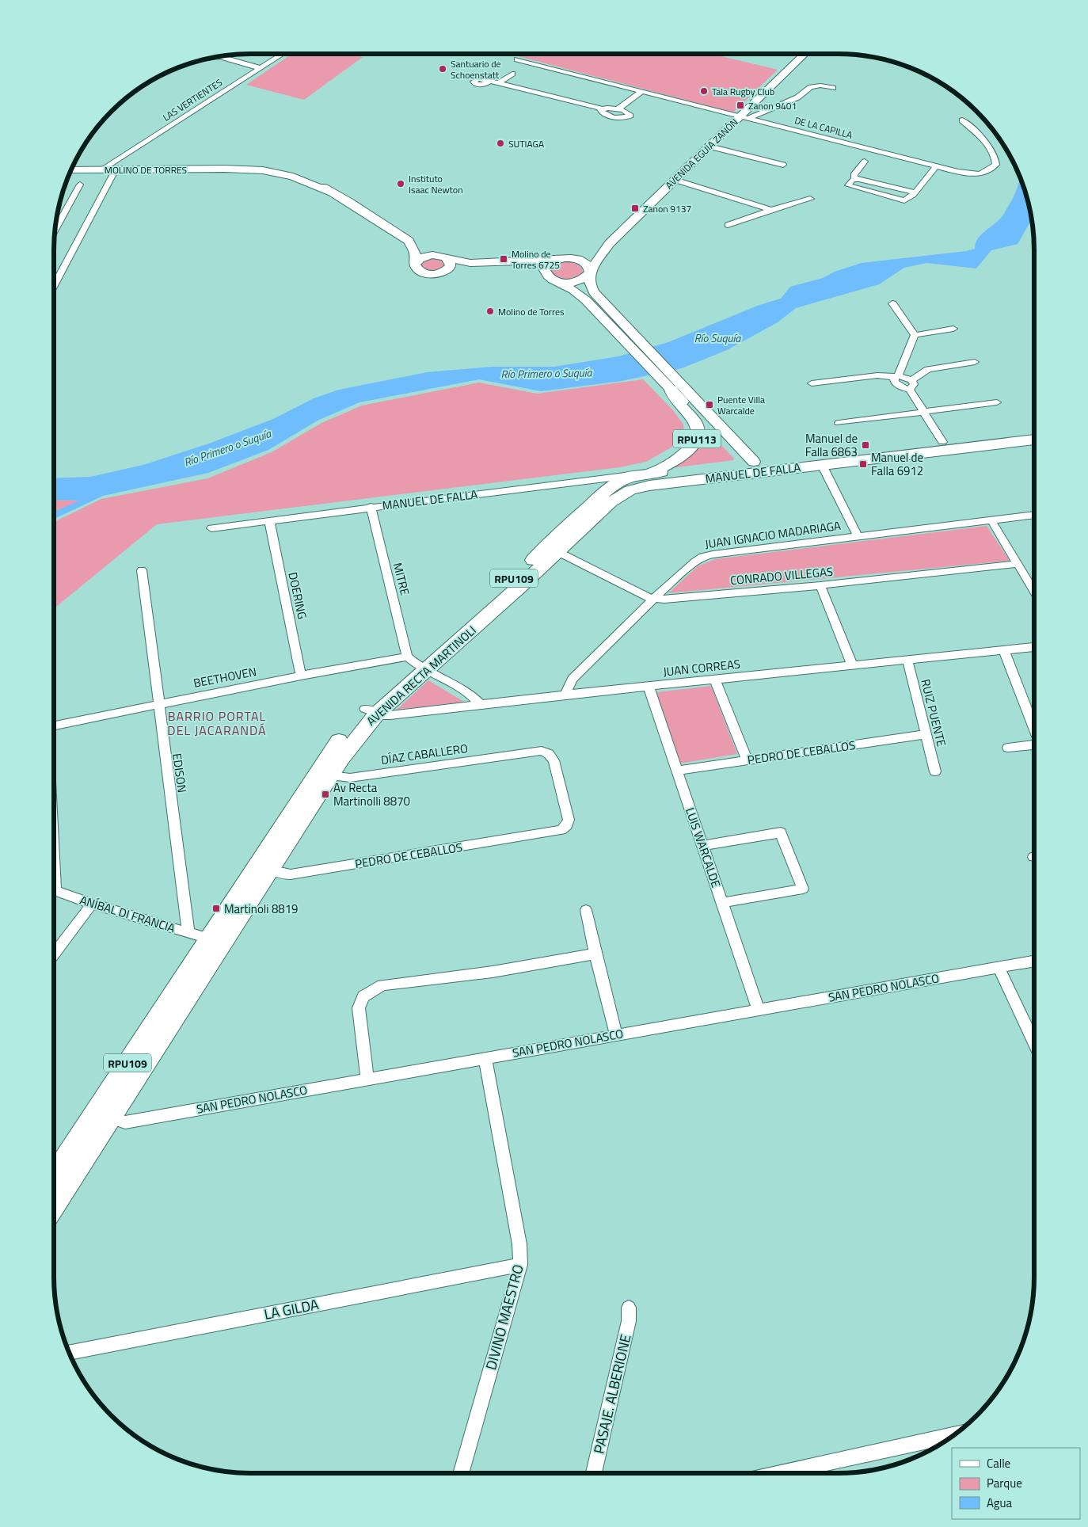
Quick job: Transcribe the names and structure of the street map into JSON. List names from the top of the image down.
{
  "streets": {
    "main road": [
      "AVENIDA EGUÍA ZANÓN",
      "MOLINO DE TORRES",
      "RPU113",
      "MANUEL DE FALLA",
      "RPU109",
      "AVENIDA RECTA MARTINOLI"
    ],
    "street": [
      "LAS VERTIENTES",
      "DE LA CAPILLA",
      "JUAN IGNACIO MADARIAGA",
      "CONRADO VILLEGAS",
      "MITRE",
      "DOERING",
      "JUAN CORREAS",
      "BEETHOVEN",
      "RUIZ PUENTE",
      "PEDRO DE CEBALLOS",
      "DÍAZ CABALLERO",
      "EDISON",
      "LUIS WARCALDE",
      "ANÍBAL DI FRANCIA",
      "SAN PEDRO NOLASCO",
      "LA GILDA",
      "DIVINO MAESTRO",
      "PASAJE. ALBERIONE"
    ]
  },
  "crossings": [
    ["LAS VERTIENTES", "MOLINO DE TORRES"],
    ["DE LA CAPILLA", "AVENIDA EGUÍA ZANÓN"],
    ["AVENIDA EGUÍA ZANÓN", "MOLINO DE TORRES"],
    ["AVENIDA EGUÍA ZANÓN", "RPU113"],
    ["MOLINO DE TORRES", "RPU113"],
    ["RPU113", "MANUEL DE FALLA"],
    ["RPU113", "AVENIDA RECTA MARTINOLI"],
    ["MANUEL DE FALLA", "MITRE"],
    ["MANUEL DE FALLA", "DOERING"],
    ["MANUEL DE FALLA", "AVENIDA RECTA MARTINOLI"],
    ["JUAN IGNACIO MADARIAGA", "CONRADO VILLEGAS"],
    ["JUAN IGNACIO MADARIAGA", "JUAN CORREAS"],
    ["CONRADO VILLEGAS", "AVENIDA RECTA MARTINOLI"],
    ["MITRE", "AVENIDA RECTA MARTINOLI"],
    ["MITRE", "BEETHOVEN"],
    ["DOERING", "BEETHOVEN"],
    ["JUAN CORREAS", "AVENIDA RECTA MARTINOLI"],
    ["JUAN CORREAS", "RUIZ PUENTE"],
    ["JUAN CORREAS", "LUIS WARCALDE"],
    ["AVENIDA RECTA MARTINOLI", "BEETHOVEN"],
    ["AVENIDA RECTA MARTINOLI", "PEDRO DE CEBALLOS"],
    ["AVENIDA RECTA MARTINOLI", "DÍAZ CABALLERO"],
    ["AVENIDA RECTA MARTINOLI", "ANÍBAL DI FRANCIA"],
    ["AVENIDA RECTA MARTINOLI", "SAN PEDRO NOLASCO"],
    ["BEETHOVEN", "EDISON"],
    ["RUIZ PUENTE", "PEDRO DE CEBALLOS"],
    ["PEDRO DE CEBALLOS", "DÍAZ CABALLERO"],
    ["PEDRO DE CEBALLOS", "LUIS WARCALDE"],
    ["EDISON", "ANÍBAL DI FRANCIA"],
    ["LUIS WARCALDE", "SAN PEDRO NOLASCO"],
    ["SAN PEDRO NOLASCO", "DIVINO MAESTRO"],
    ["LA GILDA", "DIVINO MAESTRO"]
  ],
  "districts": ["BARRIO PORTAL DEL JACARANDÁ"],
  "water": ["Río Suquía", "Río Primero o Suquía"],
  "places": {
    "other": [
      "Santuario de Schoenstatt",
      "Tala Rugby Club",
      "SUTIAGA",
      "Instituto Isaac Newton",
      "Molino de Torres"
    ],
    "transit": [
      "Zanon 9401",
      "Zanon 9137",
      "Molino de Torres 6725",
      "Puente Villa Warcalde",
      "Manuel de Falla 6863",
      "Manuel de Falla 6912",
      "Av Recta Martinolli 8870",
      "Martinoli 8819"
    ]
  },
  "legend": ["Calle", "Parque", "Agua"]
}
